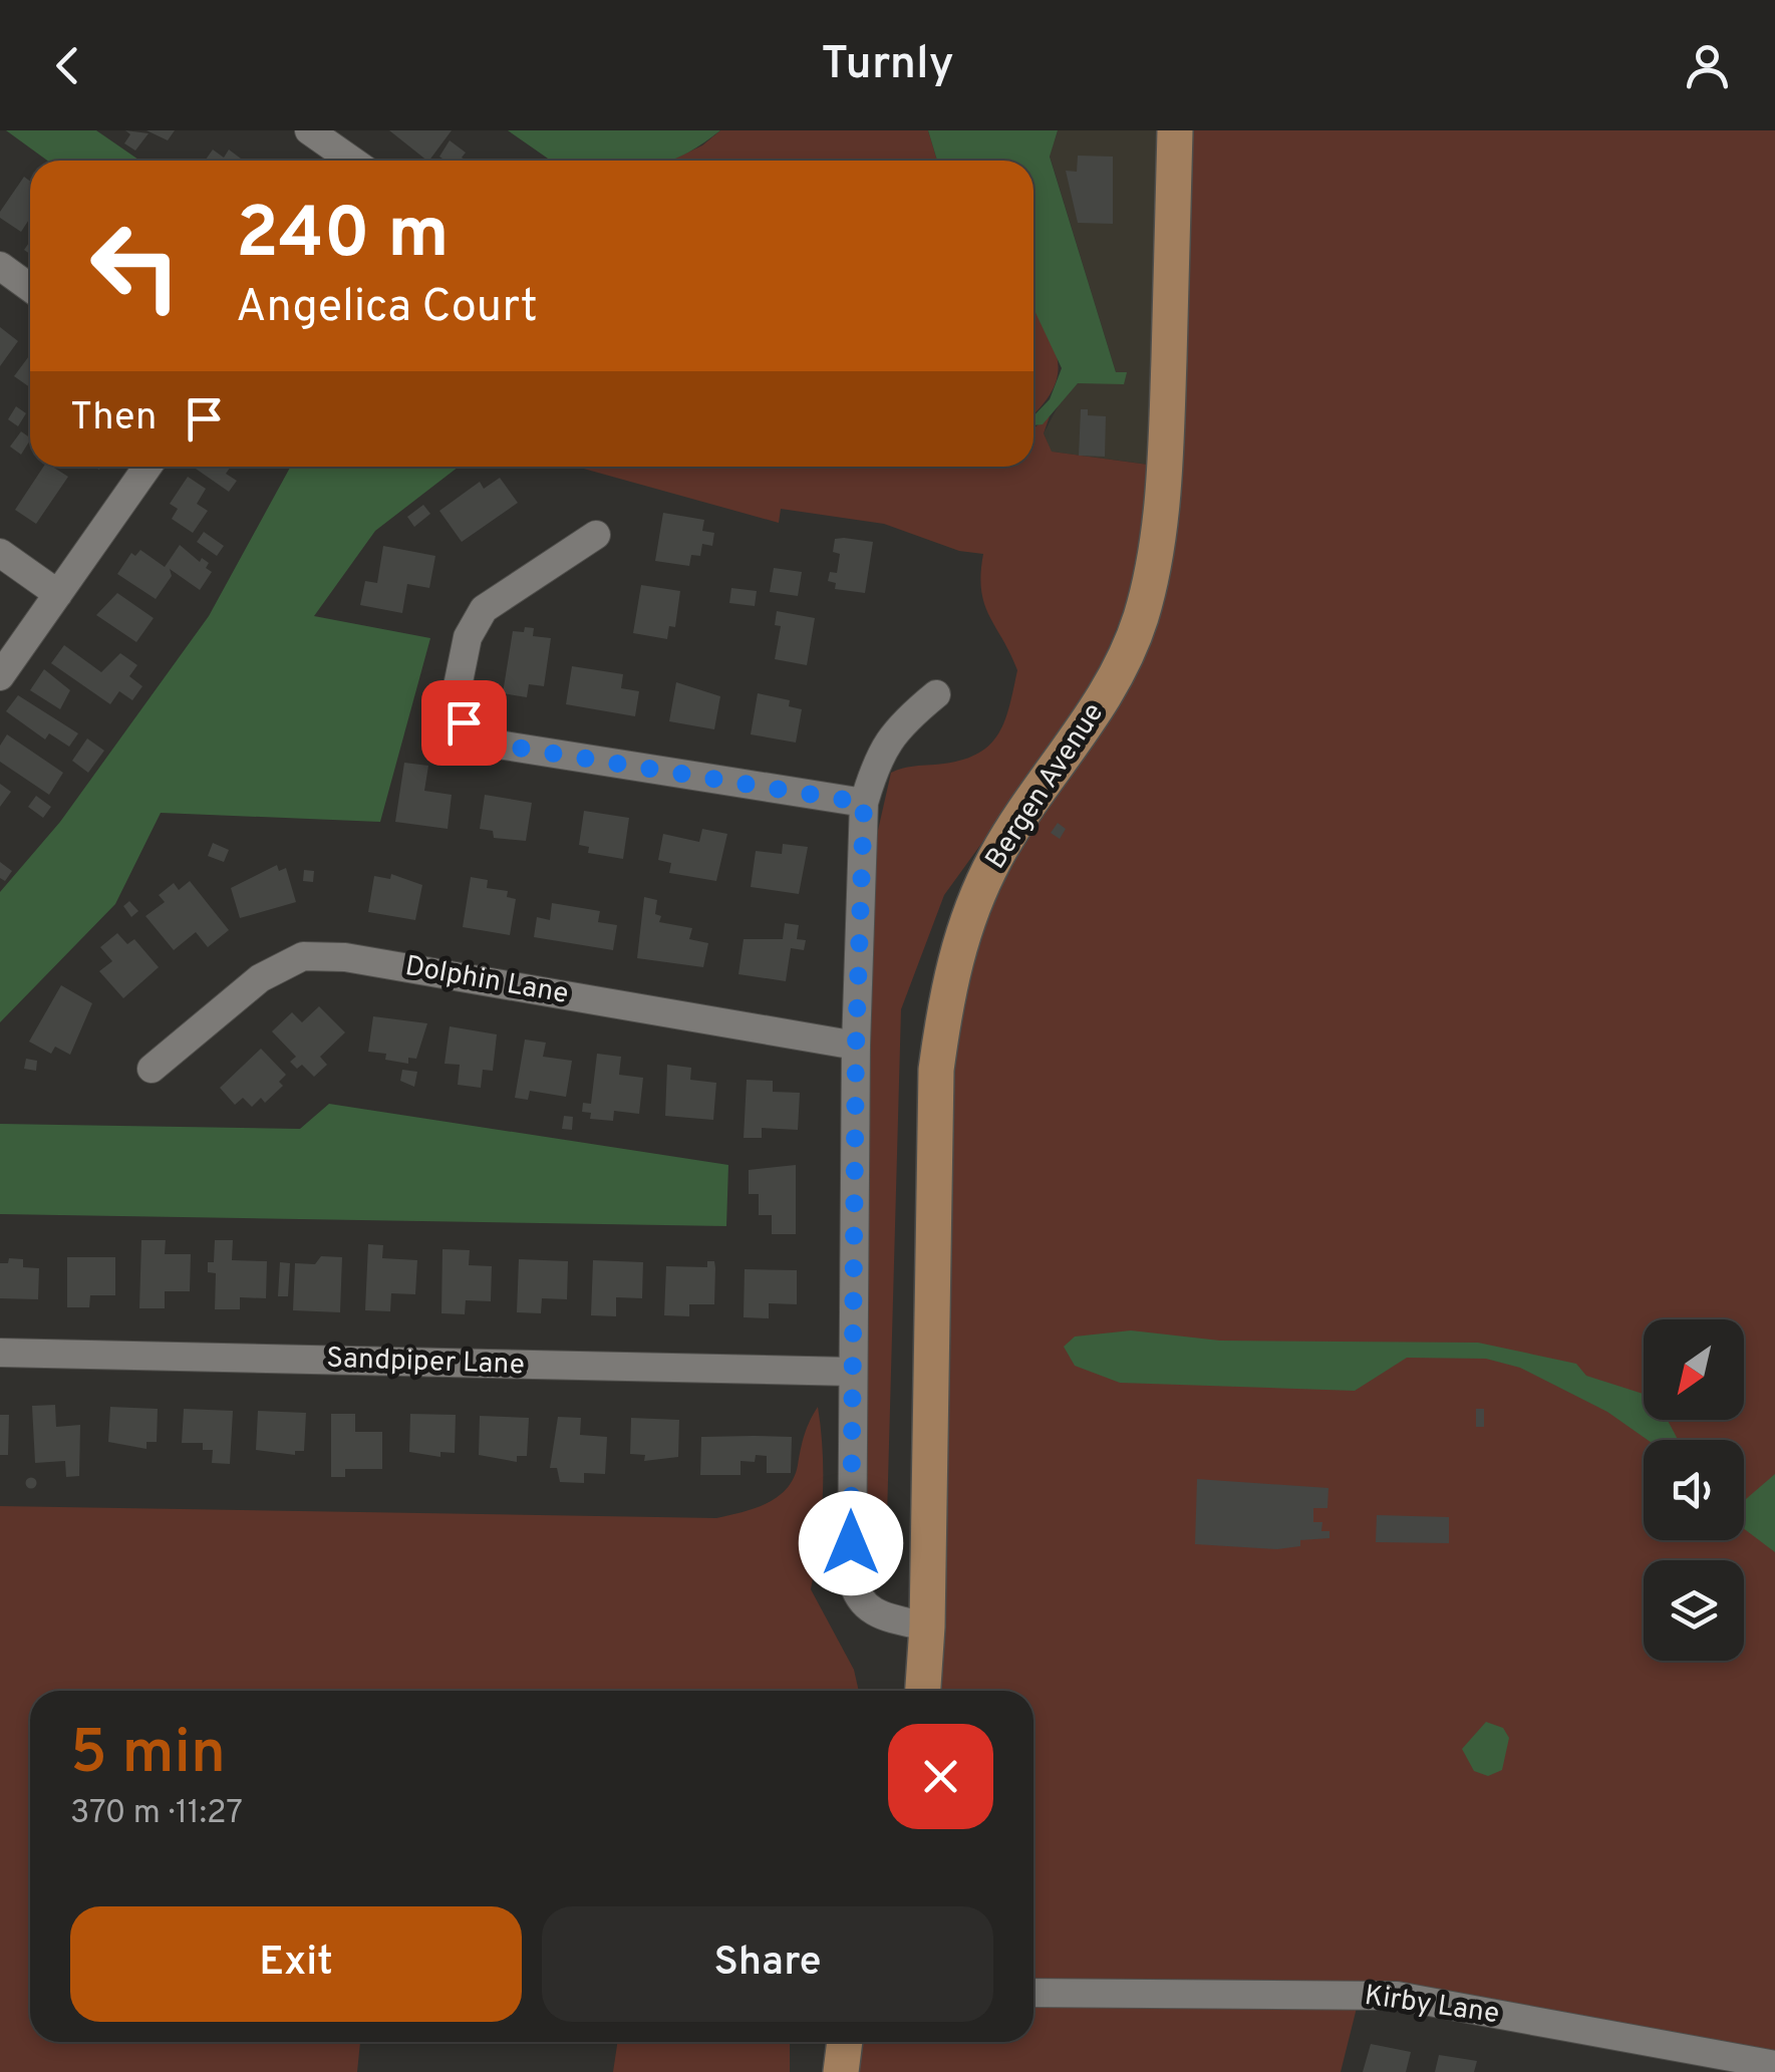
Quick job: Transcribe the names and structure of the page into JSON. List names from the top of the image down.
{
  "streets": {
    "main road": ["Bergen Avenue"],
    "street": ["Dolphin Lane", "Sandpiper Lane", "Kirby Lane"]
  },
  "north": "bottom left",
  "page": {
    "header": "Turnly",
    "turn": ["240 m", "Angelica Court"],
    "then": "Then",
    "heading": ["5 min", "370 m · 11:27"],
    "buttons": ["Exit", "Share"]
  }
}
